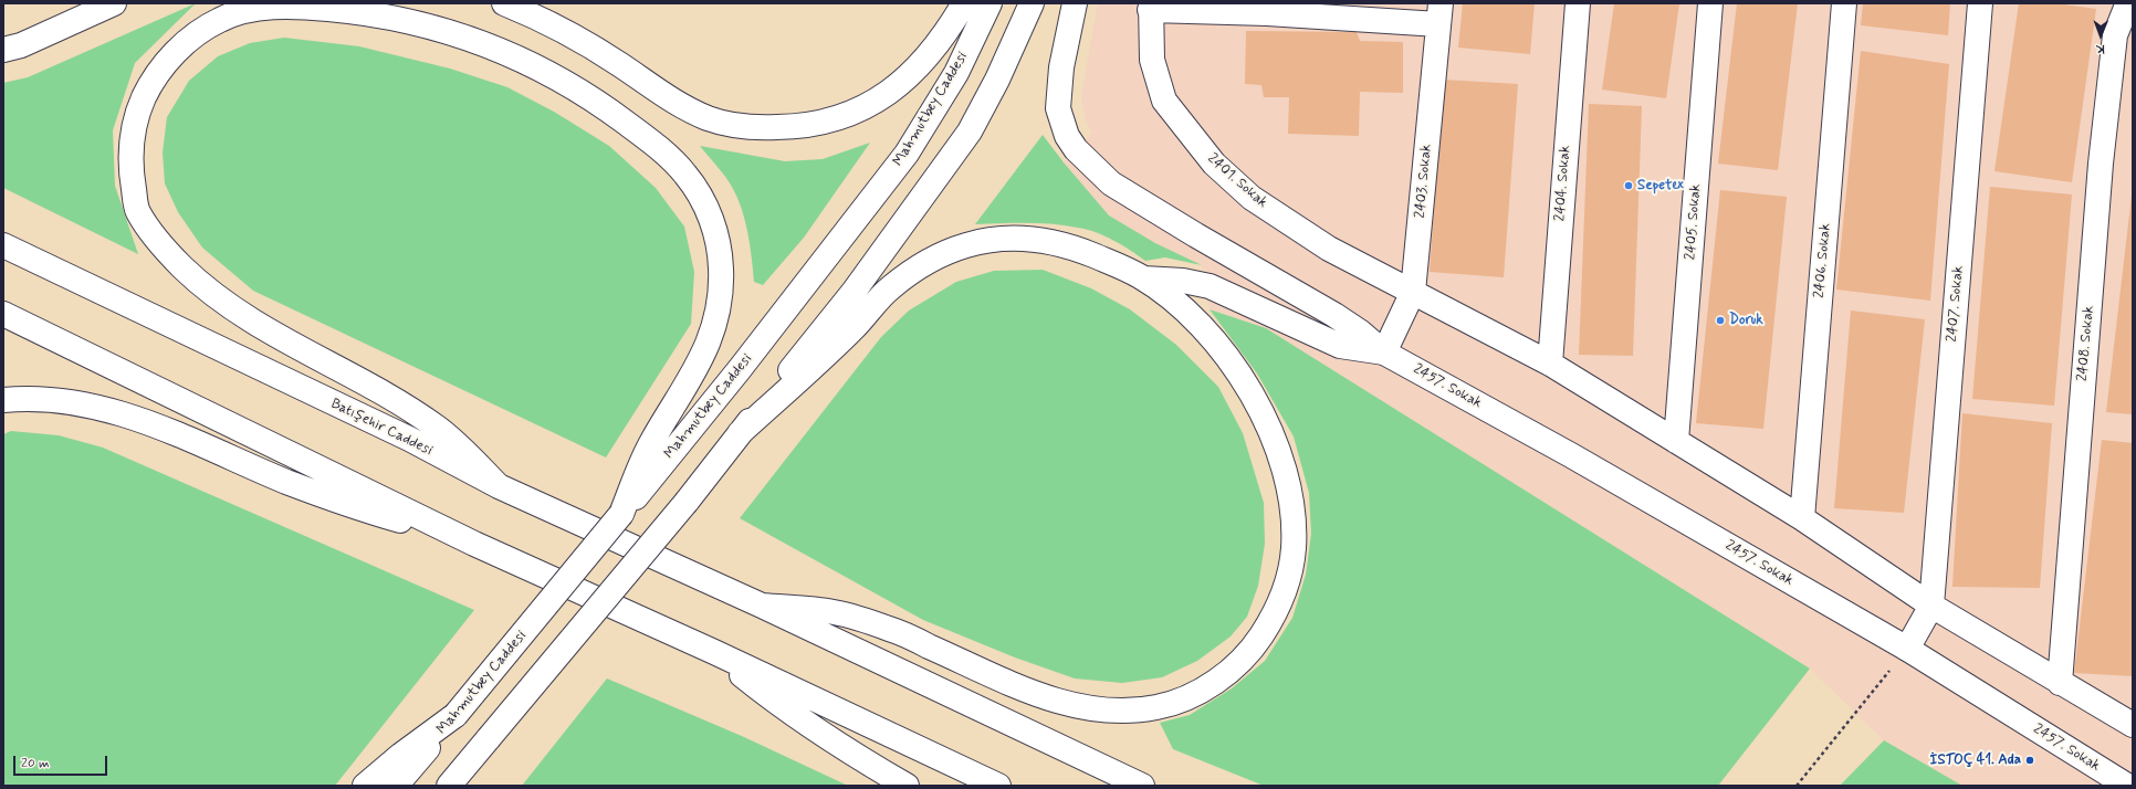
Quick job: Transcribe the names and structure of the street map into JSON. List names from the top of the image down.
{
  "streets": {
    "main road": [
      "Mahmutbey Caddesi",
      "2401. Sokak",
      "2403. Sokak",
      "2404. Sokak",
      "2405. Sokak",
      "2406. Sokak",
      "2407. Sokak",
      "2408. Sokak",
      "2457. Sokak",
      "Batışehir Caddesi"
    ]
  },
  "crossings": [
    ["2401. Sokak", "2403. Sokak"],
    ["2401. Sokak", "2404. Sokak"],
    ["2401. Sokak", "2405. Sokak"],
    ["2401. Sokak", "2406. Sokak"],
    ["2401. Sokak", "2407. Sokak"],
    ["2401. Sokak", "2408. Sokak"],
    ["2403. Sokak", "2457. Sokak"]
  ],
  "places": ["Sepetex", "Doruk", "İSTOÇ 41. Ada"],
  "scale_bar": "20 m",
  "north": "bottom"
}
